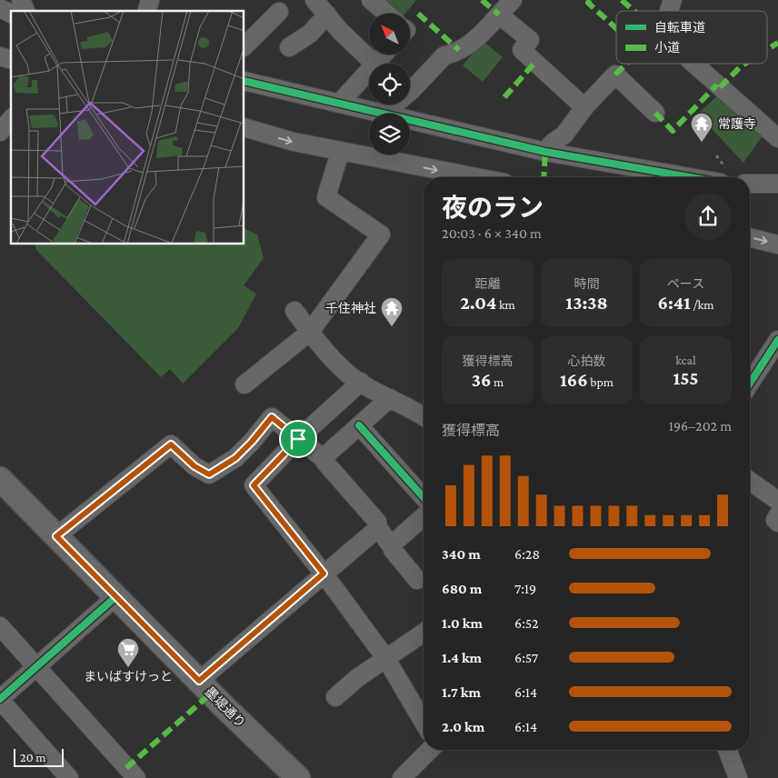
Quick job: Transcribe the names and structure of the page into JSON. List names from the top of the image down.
{
  "streets": {
    "main road": ["墨堤通り"]
  },
  "places": {
    "temple": ["常護寺", "千住神社"],
    "supermarket": ["まいばすけっと"]
  },
  "legend": ["自転車道", "小道"],
  "scale_bar": "20 m",
  "north": "top left",
  "page": {
    "heading": ["夜のラン", "20:03 · 6 × 340 m"],
    "stats": [
      ["距離", "2.04 km"],
      ["時間", "13:38"],
      ["ペース", "6:41 /km"],
      ["獲得標高", "36 m"],
      ["心拍数", "166 bpm"],
      ["kcal", "155"]
    ],
    "chart": ["獲得標高", "196–202 m"],
    "list": [
      {
        "name": "340 m",
        "note": "6:28"
      },
      {
        "name": "680 m",
        "note": "7:19"
      },
      {
        "name": "1.0 km",
        "note": "6:52"
      },
      {
        "name": "1.4 km",
        "note": "6:57"
      },
      {
        "name": "1.7 km",
        "note": "6:14"
      },
      {
        "name": "2.0 km",
        "note": "6:14"
      }
    ],
    "scale": "20 m"
  }
}
